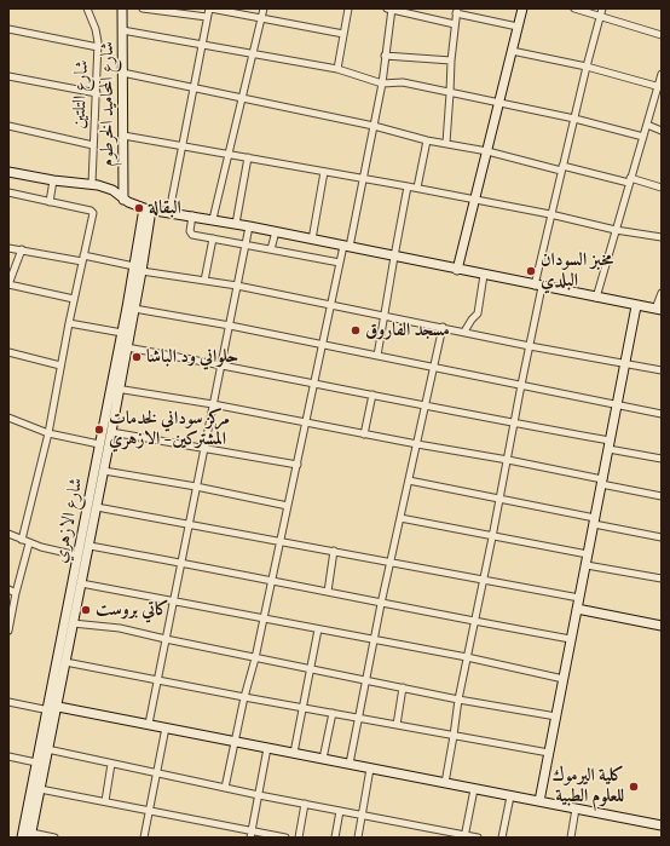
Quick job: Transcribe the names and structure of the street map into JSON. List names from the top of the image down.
{
  "streets": {
    "street": ["شارع التلتين", "شارع المحاميد الخرطوم", "شارع الازهري"]
  },
  "places": [
    "البقالة",
    "مخبز السودان البلدي",
    "مسجد الفاروق",
    "حلواني ود الباشا",
    "مركز سوداني لخدمات المشتركين - الازهري",
    "كاتي بروست",
    "كلية اليرموك للعلوم الطبية"
  ]
}
